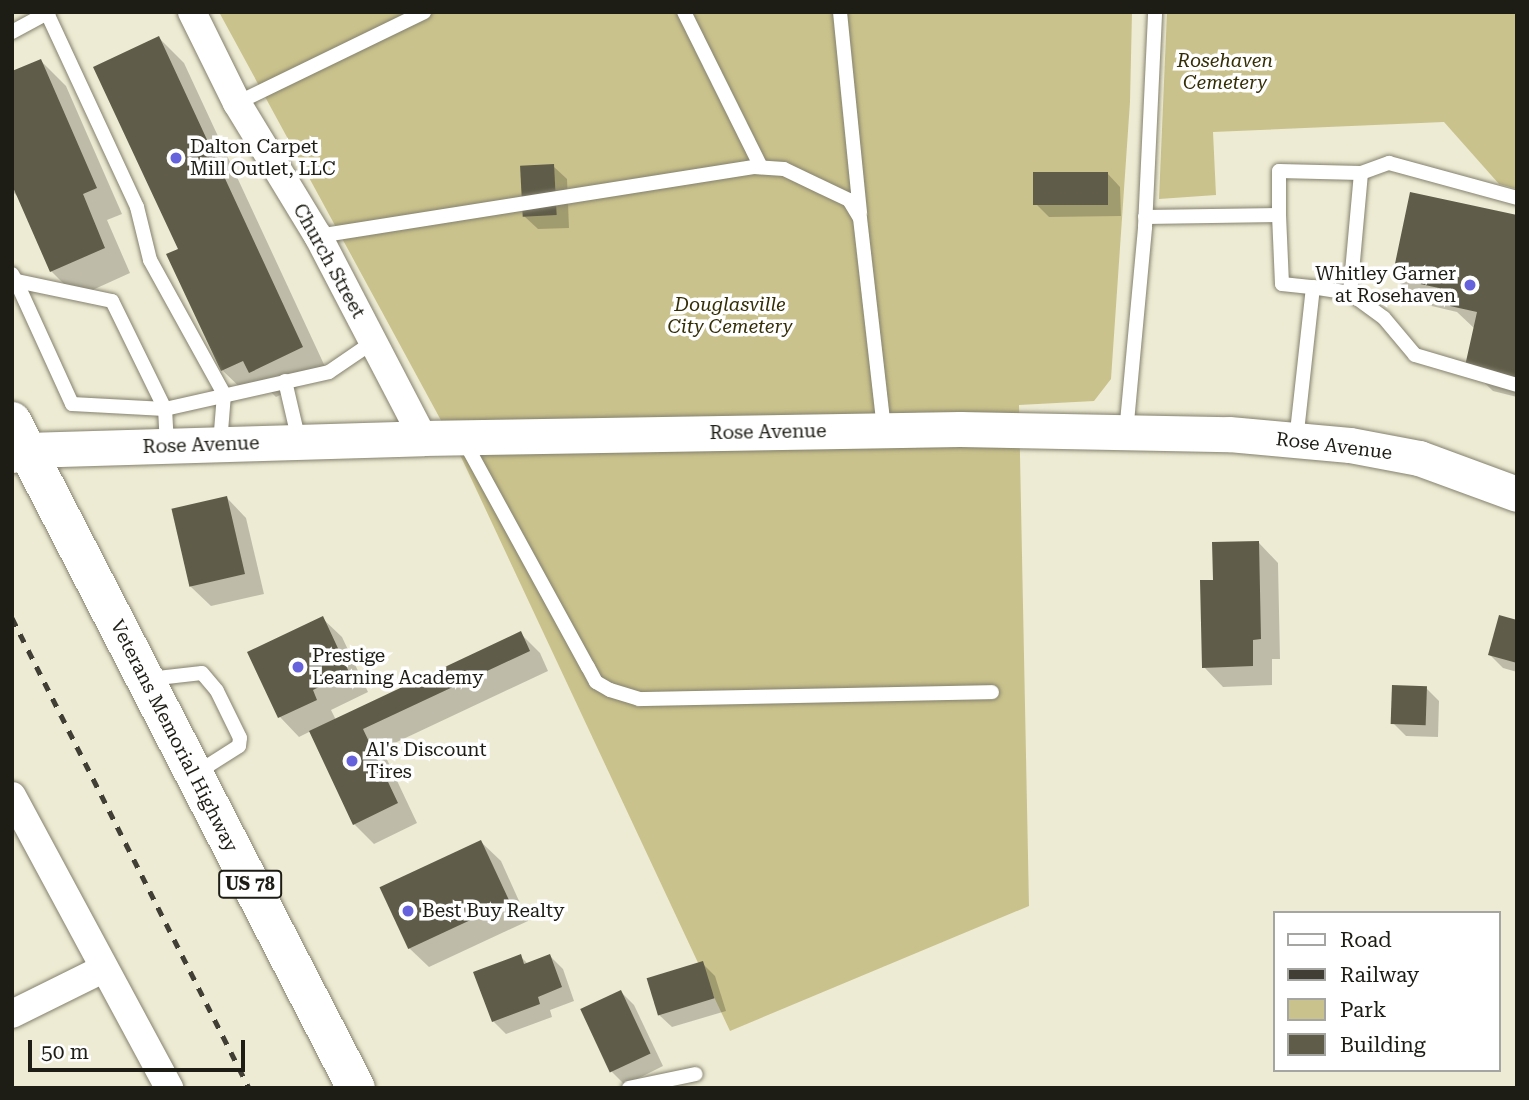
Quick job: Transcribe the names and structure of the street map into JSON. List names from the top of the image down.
{
  "streets": {
    "main road": ["Veterans Memorial Highway", "US 78"],
    "street": ["Church Street", "Rose Avenue"]
  },
  "crossings": [
    ["Church Street", "Rose Avenue"],
    ["Rose Avenue", "Veterans Memorial Highway"]
  ],
  "parks": ["Rosehaven Cemetery", "Douglasville City Cemetery"],
  "places": [
    "Dalton Carpet Mill Outlet, LLC",
    "Whitley Garner at Rosehaven",
    "Prestige Learning Academy",
    "Al's Discount Tires",
    "Best Buy Realty"
  ],
  "legend": [
    "Road",
    "Railway",
    "Park",
    "Building"
  ],
  "scale_bar": "50 m"
}
